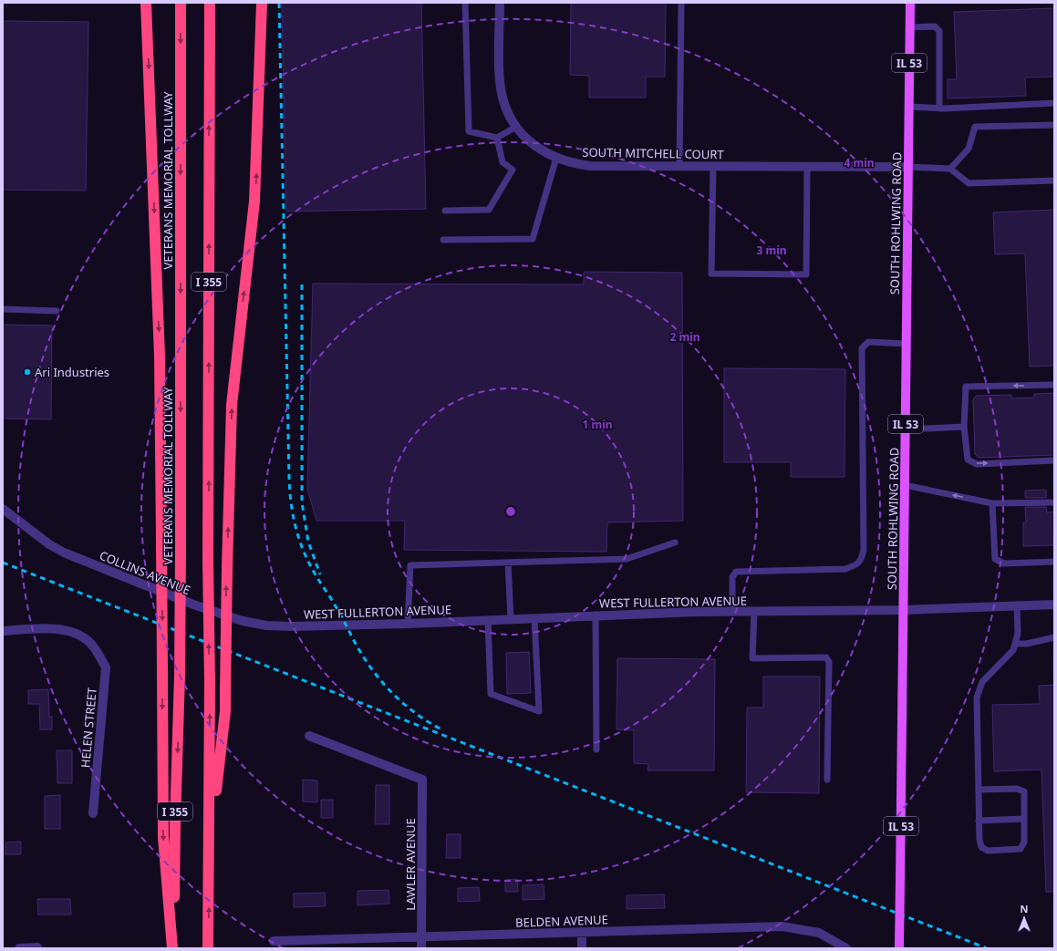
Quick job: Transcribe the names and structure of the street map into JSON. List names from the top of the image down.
{
  "streets": {
    "highway": ["VETERANS MEMORIAL TOLLWAY", "I 355"],
    "main road": ["IL 53", "SOUTH ROHLWING ROAD"],
    "street": [
      "SOUTH MITCHELL COURT",
      "COLLINS AVENUE",
      "WEST FULLERTON AVENUE",
      "HELEN STREET",
      "LAWLER AVENUE",
      "BELDEN AVENUE"
    ]
  },
  "crossings": [
    ["SOUTH MITCHELL COURT", "SOUTH ROHLWING ROAD"],
    ["SOUTH ROHLWING ROAD", "WEST FULLERTON AVENUE"],
    ["COLLINS AVENUE", "WEST FULLERTON AVENUE"],
    ["LAWLER AVENUE", "BELDEN AVENUE"]
  ],
  "places": ["Ari Industries"],
  "north": "top",
  "rings": [
    "4 min",
    "3 min",
    "2 min",
    "1 min"
  ]
}
